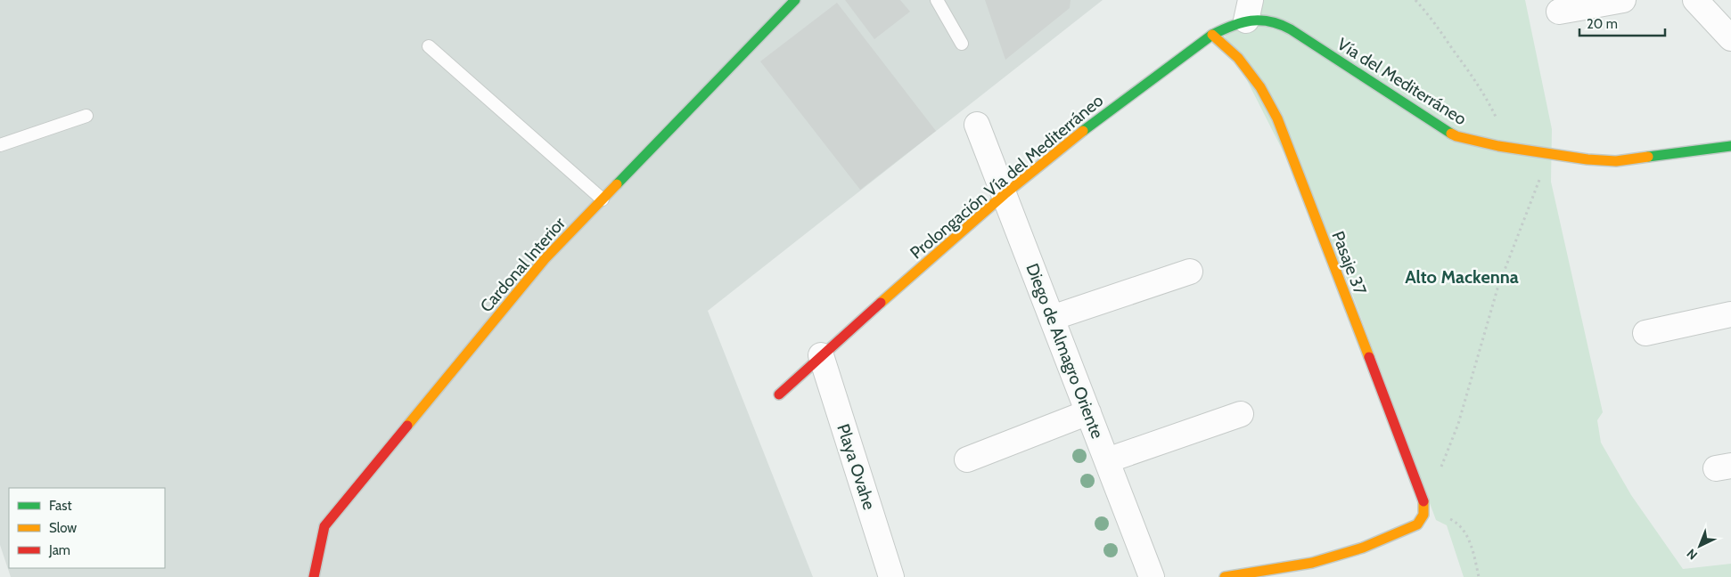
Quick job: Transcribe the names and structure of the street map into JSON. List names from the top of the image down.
{
  "streets": {
    "street": [
      "Vía del Mediterráneo",
      "Prolongación Vía del Mediterráneo",
      "Pasaje 37",
      "Cardonal Interior",
      "Diego de Almagro Oriente",
      "Playa Ovahe"
    ]
  },
  "crossings": [
    ["Vía del Mediterráneo", "Prolongación Vía del Mediterráneo"],
    ["Prolongación Vía del Mediterráneo", "Pasaje 37"],
    ["Prolongación Vía del Mediterráneo", "Diego de Almagro Oriente"],
    ["Prolongación Vía del Mediterráneo", "Playa Ovahe"]
  ],
  "districts": ["Alto Mackenna"],
  "legend": ["Fast", "Slow", "Jam"],
  "scale_bar": "20 m",
  "north": "bottom left"
}
